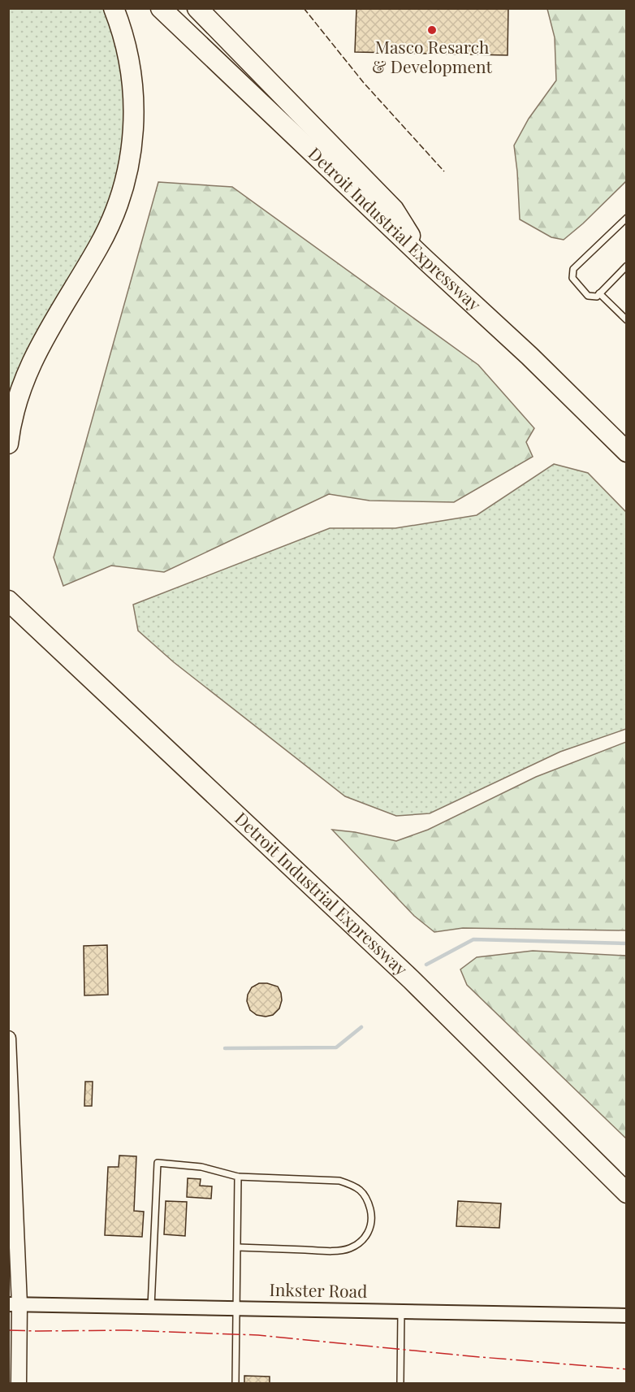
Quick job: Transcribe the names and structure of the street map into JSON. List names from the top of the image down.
{
  "streets": {
    "highway": ["Detroit Industrial Expressway"],
    "street": ["Inkster Road"]
  },
  "places": ["Masco Resarch & Development"]
}
